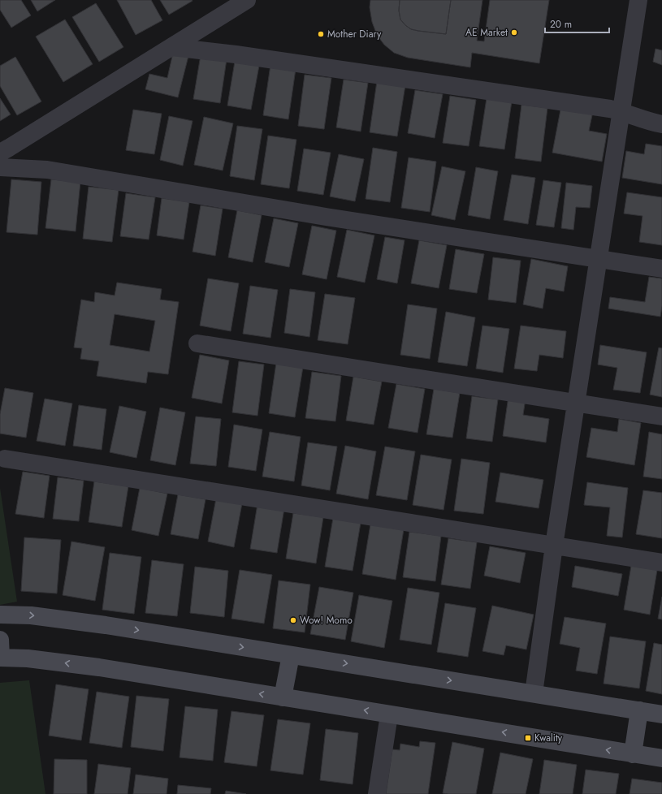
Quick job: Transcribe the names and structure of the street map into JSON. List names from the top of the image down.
{
  "places": {
    "other": ["AE Market", "Mother Diary", "Wow! Momo"],
    "transit": ["Kwality"]
  },
  "scale_bar": "20 m"
}
